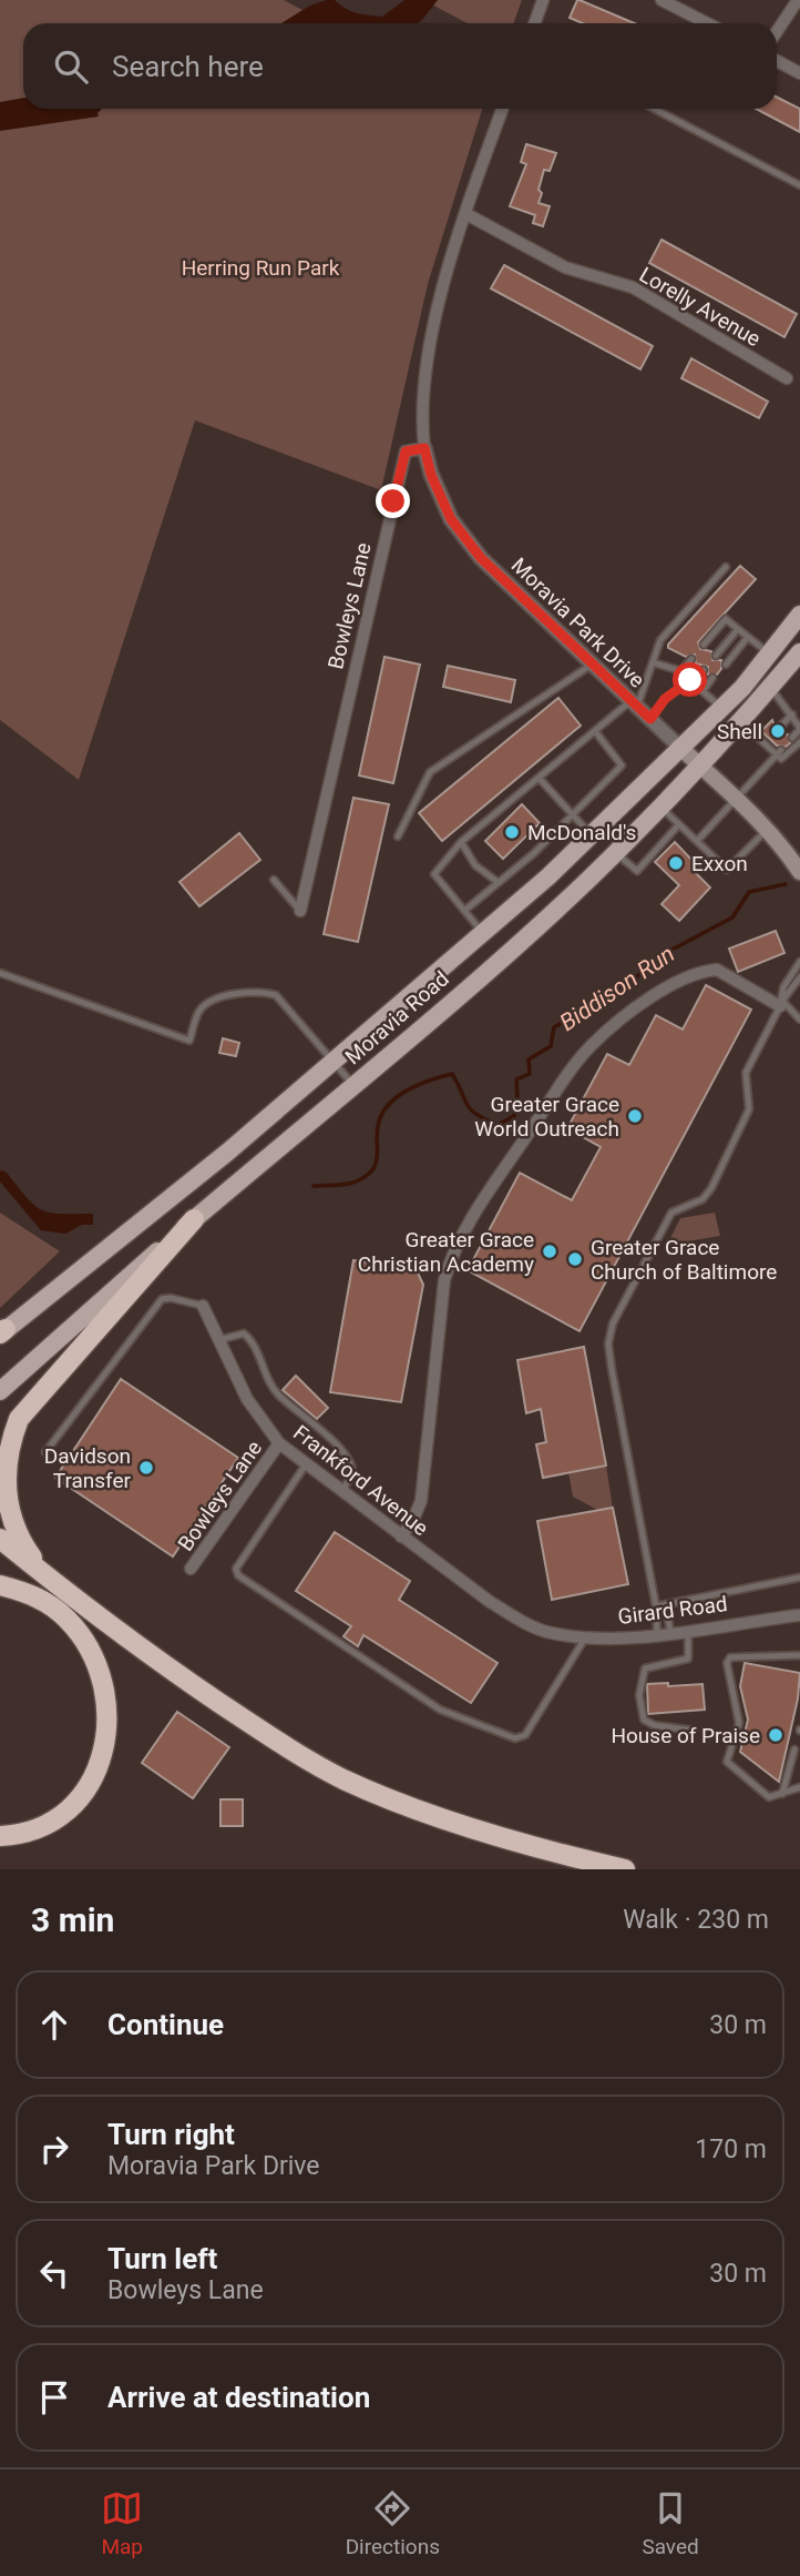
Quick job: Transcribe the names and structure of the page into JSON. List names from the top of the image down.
{
  "streets": {
    "main road": ["Moravia Park Drive", "Moravia Road"],
    "street": [
      "Lorelly Avenue",
      "Bowleys Lane",
      "Frankford Avenue",
      "Girard Road"
    ]
  },
  "crossings": [
    ["Bowleys Lane", "Moravia Park Drive"],
    ["Bowleys Lane", "Frankford Avenue"],
    ["Moravia Park Drive", "Moravia Road"],
    ["Frankford Avenue", "Girard Road"]
  ],
  "water": ["Biddison Run"],
  "parks": ["Herring Run Park"],
  "places": [
    "Shell",
    "McDonald's",
    "Exxon",
    "Greater Grace World Outreach",
    "Greater Grace Christian Academy",
    "Greater Grace Church of Baltimore",
    "Davidson Transfer",
    "House of Praise"
  ],
  "page": {
    "search": "Search here",
    "heading": ["3 min", "Walk · 230 m"],
    "list": [
      ["Continue", "30 m"],
      ["Turn right", "Moravia Park Drive", "170 m"],
      ["Turn left", "Bowleys Lane", "30 m"],
      "Arrive at destination"
    ],
    "nav": ["Map", "Directions", "Saved"]
  }
}
